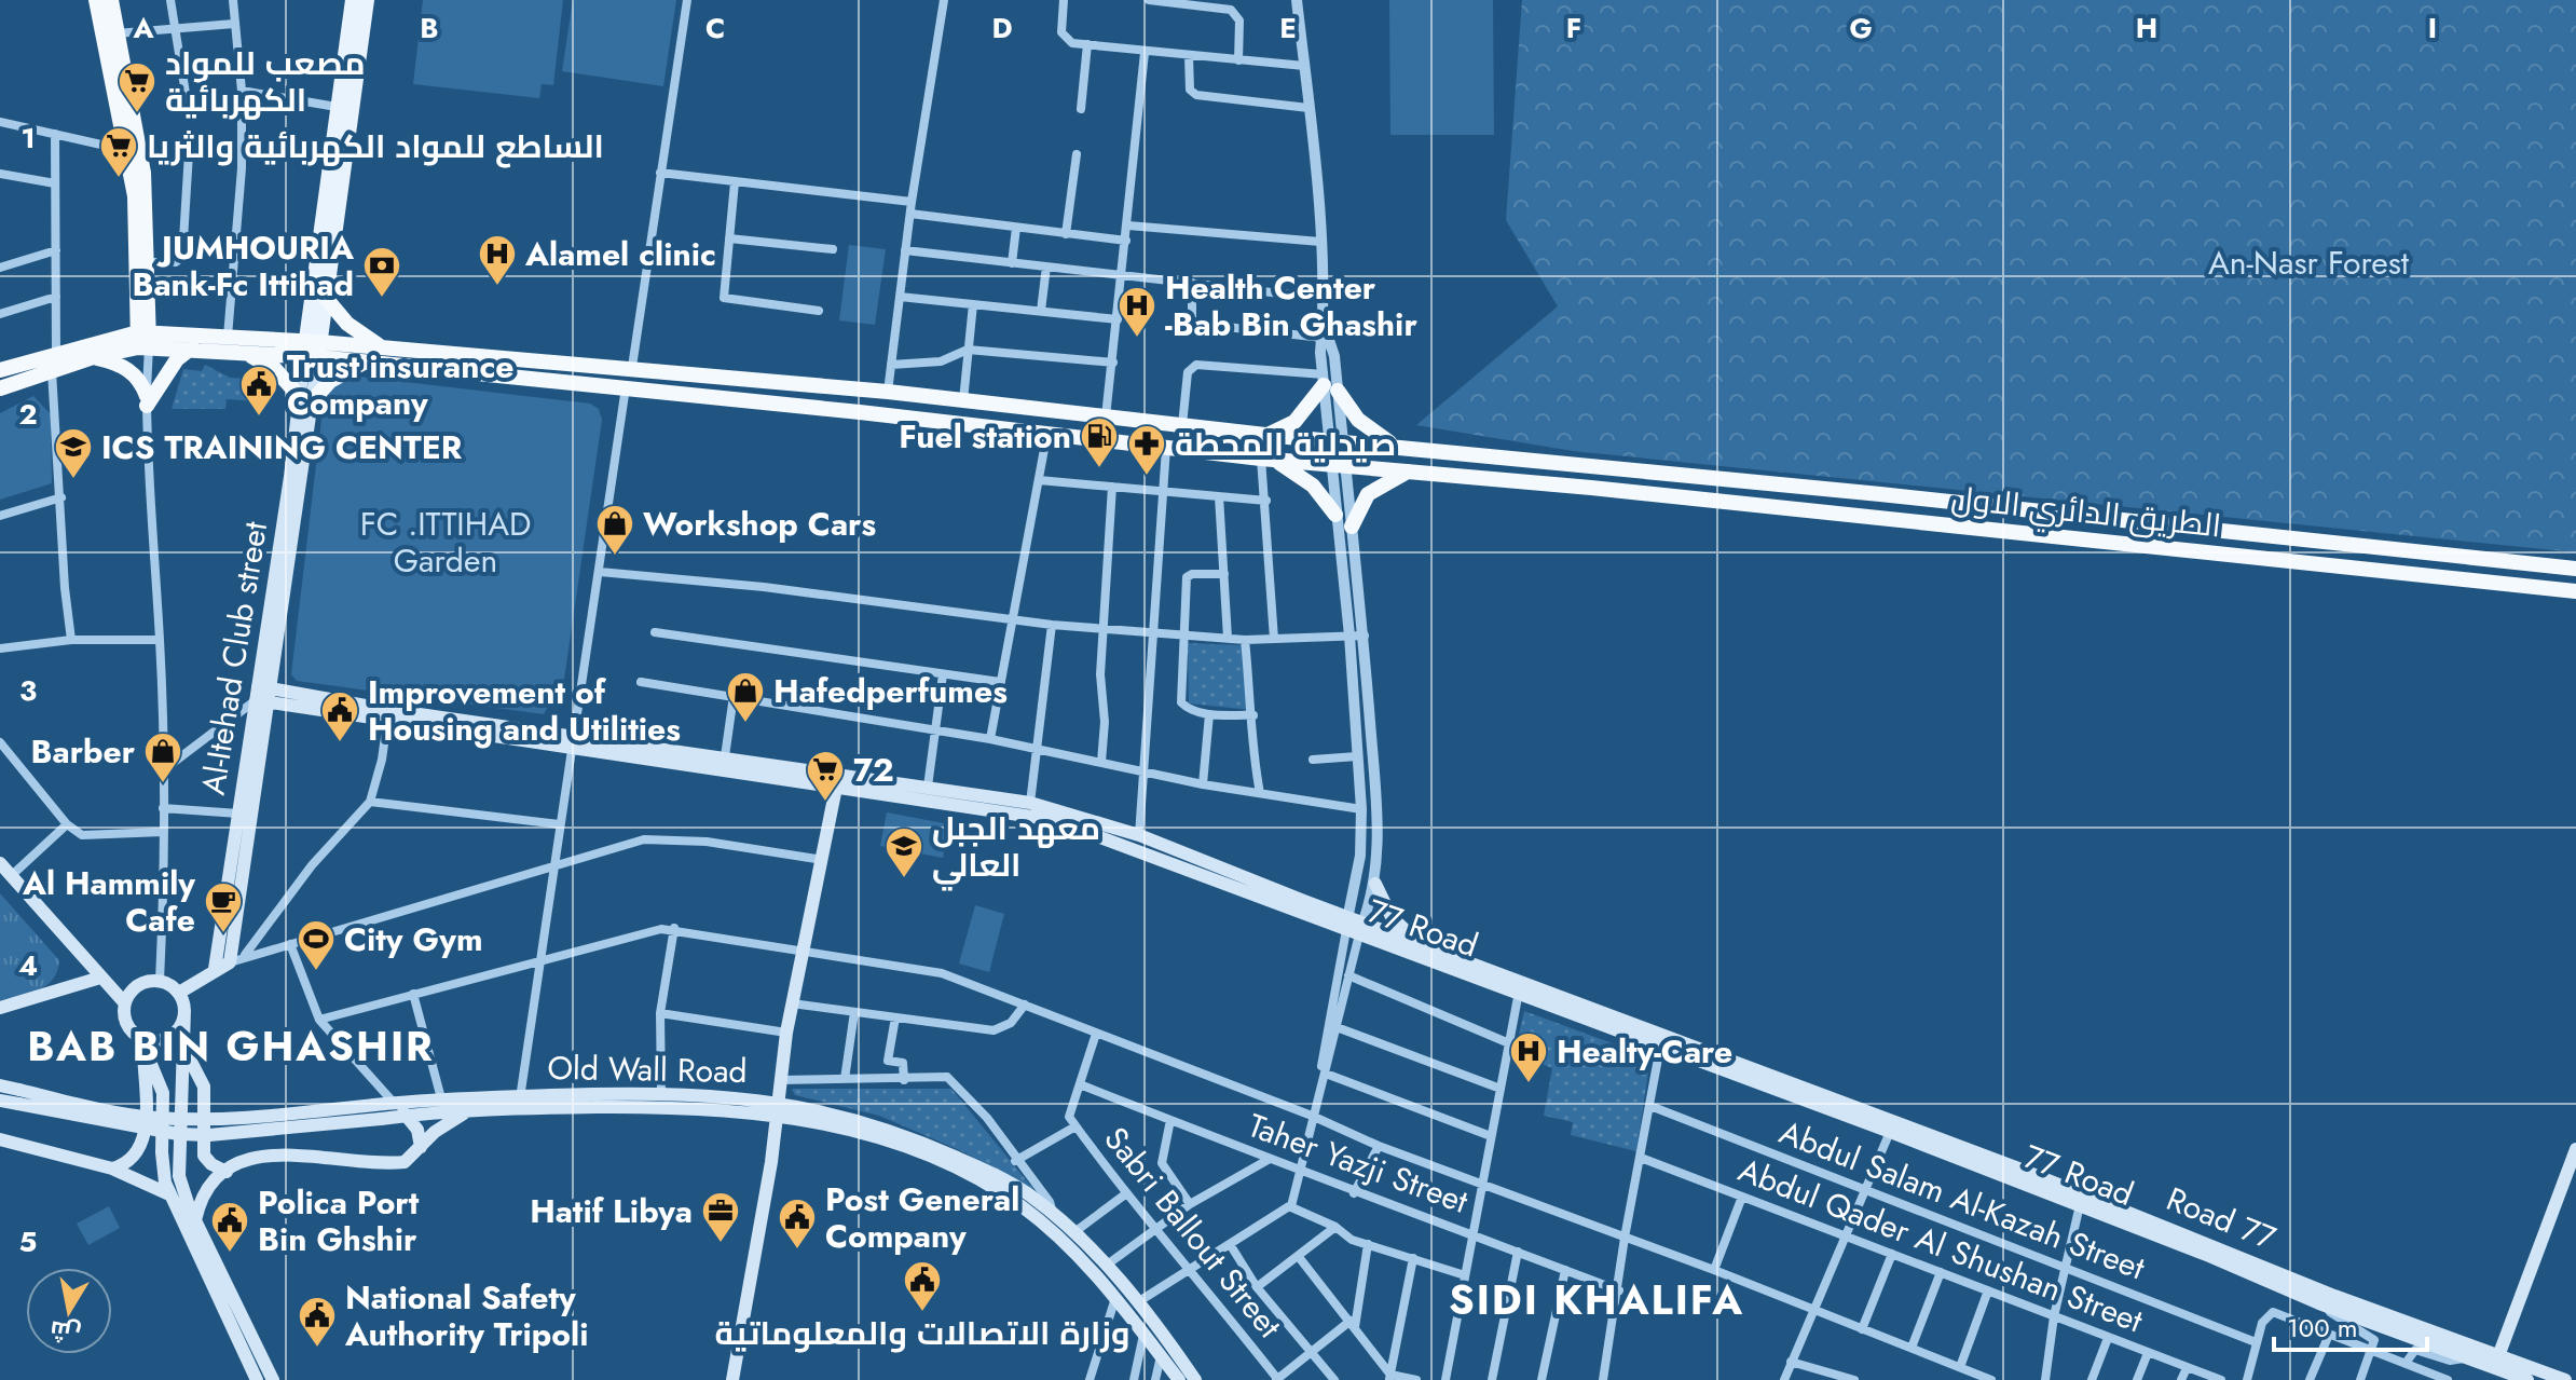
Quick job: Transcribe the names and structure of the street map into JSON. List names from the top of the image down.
{
  "streets": {
    "highway": ["الطريق الدائري الاول"],
    "main road": [
      "Al-Itehad Club street",
      "77 Road",
      "Old Wall Road",
      "Road 77"
    ],
    "street": [
      "Taher Yazji Street",
      "Abdul Salam Al-Kazah Street",
      "Sabri Ballout Street",
      "Abdul Qader Al Shushan Street"
    ]
  },
  "crossings": [
    ["الطريق الدائري الاول", "Al-Itehad Club street"],
    ["Al-Itehad Club street", "77 Road"],
    ["77 Road", "Road 77"],
    ["Taher Yazji Street", "Sabri Ballout Street"]
  ],
  "districts": ["BAB BIN GHASHIR", "SIDI KHALIFA"],
  "parks": ["An-Nasr Forest", "FC .ITTIHAD Garden"],
  "places": {
    "supermarket": ["مصعب للمواد الكهربائية", "الساطع للمواد الكهربائية والثريا", "72"],
    "hospital": ["Alamel clinic", "Health Center -Bab Bin Ghashir", "Healty-Care"],
    "bank": ["JUMHOURIA Bank-Fc Ittihad"],
    "public building": [
      "Trust insurance Company",
      "Improvement of Housing and Utilities",
      "Post General Company",
      "Polica Port Bin Ghshir",
      "وزارة الاتصالات والمعلوماتية",
      "National Safety Authority Tripoli"
    ],
    "fuel station": ["Fuel station"],
    "pharmacy": ["صيدلية المحطة"],
    "school or university": ["ICS TRAINING CENTER", "معهد الجبل العالي"],
    "shop": ["Workshop Cars", "Hafedperfumes", "Barber"],
    "cafe": ["Al Hammily Cafe"],
    "sports": ["City Gym"],
    "office": ["Hatif Libya"]
  },
  "scale_bar": "100 m",
  "north": "bottom",
  "grid": {
    "columns": [
      "A",
      "B",
      "C",
      "D",
      "E",
      "F",
      "G",
      "H",
      "I"
    ],
    "rows": [
      "1",
      "2",
      "3",
      "4",
      "5"
    ]
  }
}
